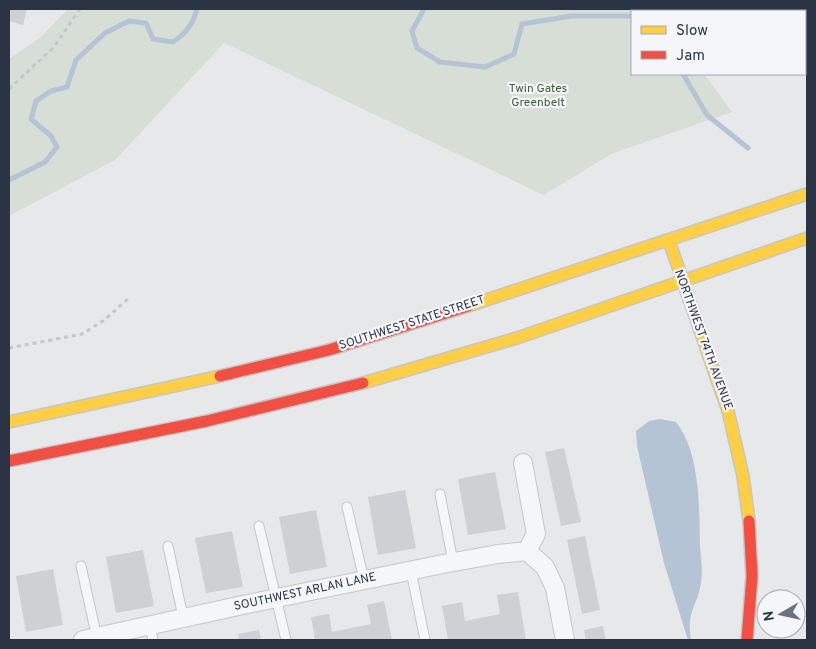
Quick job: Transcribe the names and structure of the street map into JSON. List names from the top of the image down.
{
  "streets": {
    "main road": ["SOUTHWEST STATE STREET", "NORTHWEST 74TH AVENUE"],
    "street": ["SOUTHWEST ARLAN LANE"]
  },
  "crossings": [
    ["SOUTHWEST STATE STREET", "NORTHWEST 74TH AVENUE"]
  ],
  "parks": ["Twin Gates Greenbelt"],
  "legend": ["Slow", "Jam"],
  "north": "left"
}
